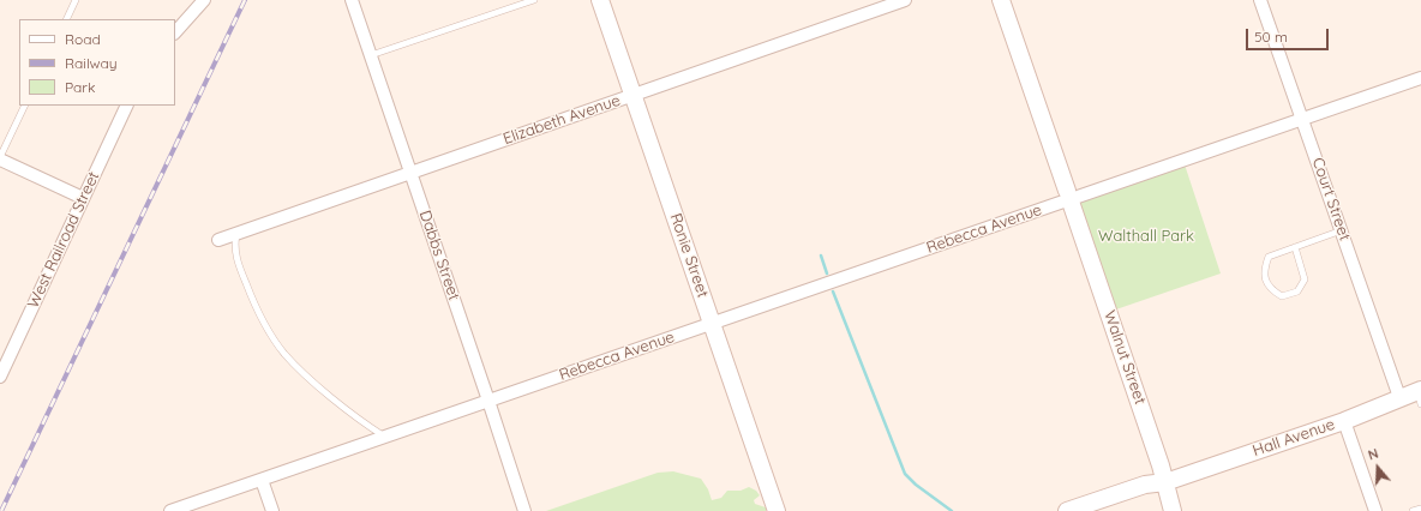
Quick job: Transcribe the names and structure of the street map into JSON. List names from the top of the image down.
{
  "streets": {
    "street": [
      "Elizabeth Avenue",
      "Court Street",
      "Rebecca Avenue",
      "West Railroad Street",
      "Dabbs Street",
      "Ronie Street",
      "Walnut Street",
      "Hall Avenue"
    ]
  },
  "crossings": [
    ["Elizabeth Avenue", "Dabbs Street"],
    ["Elizabeth Avenue", "Ronie Street"],
    ["Court Street", "Rebecca Avenue"],
    ["Court Street", "Hall Avenue"],
    ["Rebecca Avenue", "Dabbs Street"],
    ["Rebecca Avenue", "Ronie Street"],
    ["Rebecca Avenue", "Walnut Street"],
    ["Walnut Street", "Hall Avenue"]
  ],
  "parks": ["Walthall Park"],
  "legend": ["Road", "Railway", "Park"],
  "scale_bar": "50 m",
  "north": "top"
}
